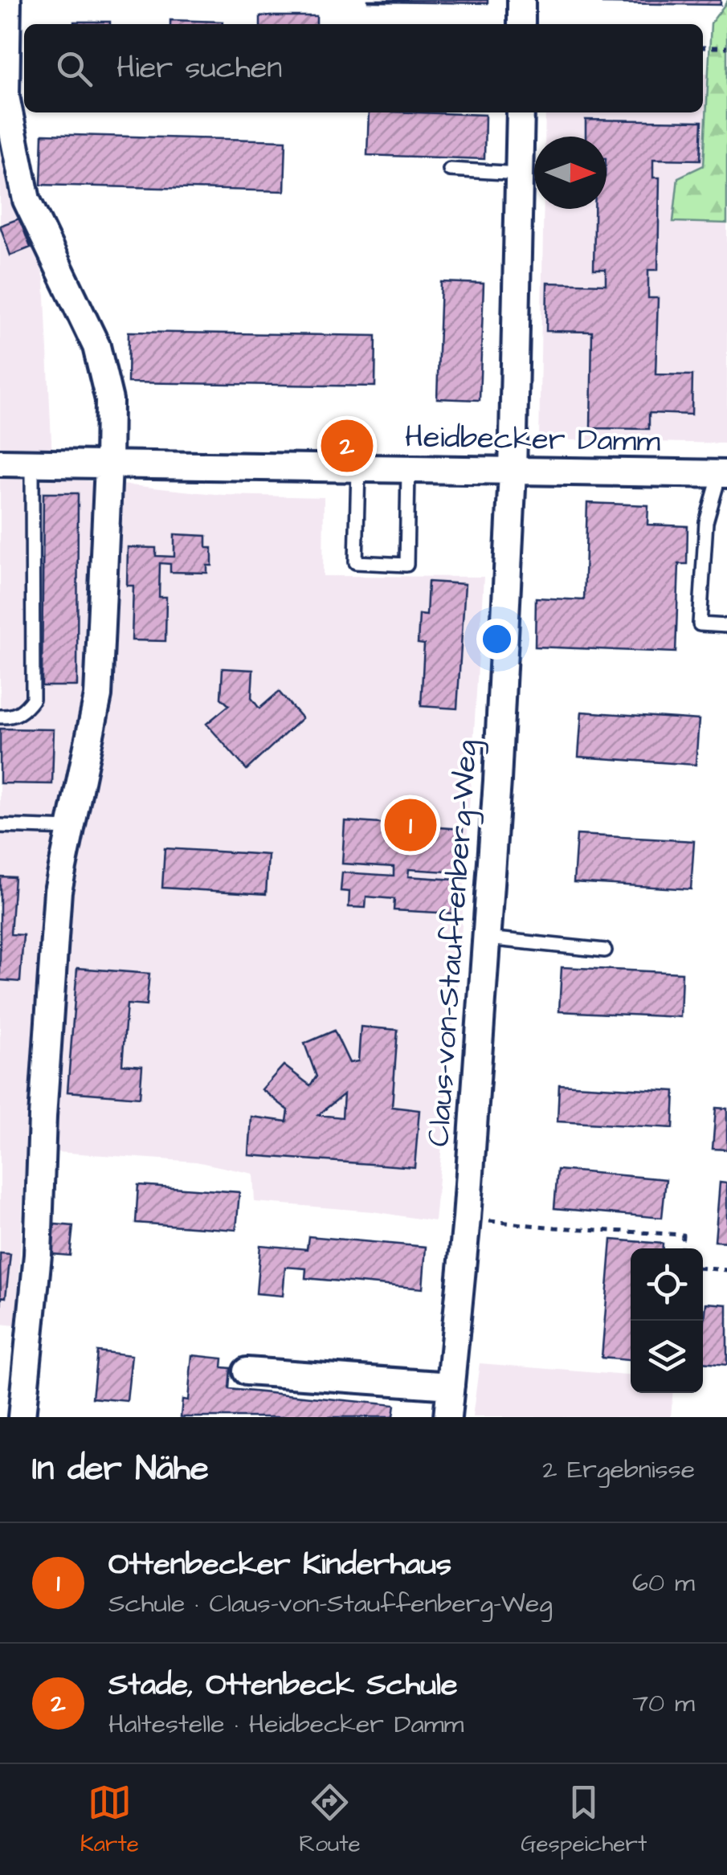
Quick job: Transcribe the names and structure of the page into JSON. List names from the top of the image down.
{
  "streets": {
    "street": ["Heidbecker Damm", "Claus-von-Stauffenberg-Weg"]
  },
  "crossings": [
    ["Heidbecker Damm", "Claus-von-Stauffenberg-Weg"]
  ],
  "north": "right",
  "page": {
    "search": "Hier suchen",
    "pins": ["2", "1"],
    "heading": ["In der Nähe", "2 Ergebnisse"],
    "list": [
      {
        "mark": "1",
        "name": "Ottenbecker Kinderhaus",
        "note": "Schule · Claus-von-Stauffenberg-Weg",
        "value": "60 m"
      },
      {
        "mark": "2",
        "name": "Stade, Ottenbeck Schule",
        "note": "Haltestelle · Heidbecker Damm",
        "value": "70 m"
      }
    ],
    "nav": ["Karte", "Route", "Gespeichert"]
  }
}
